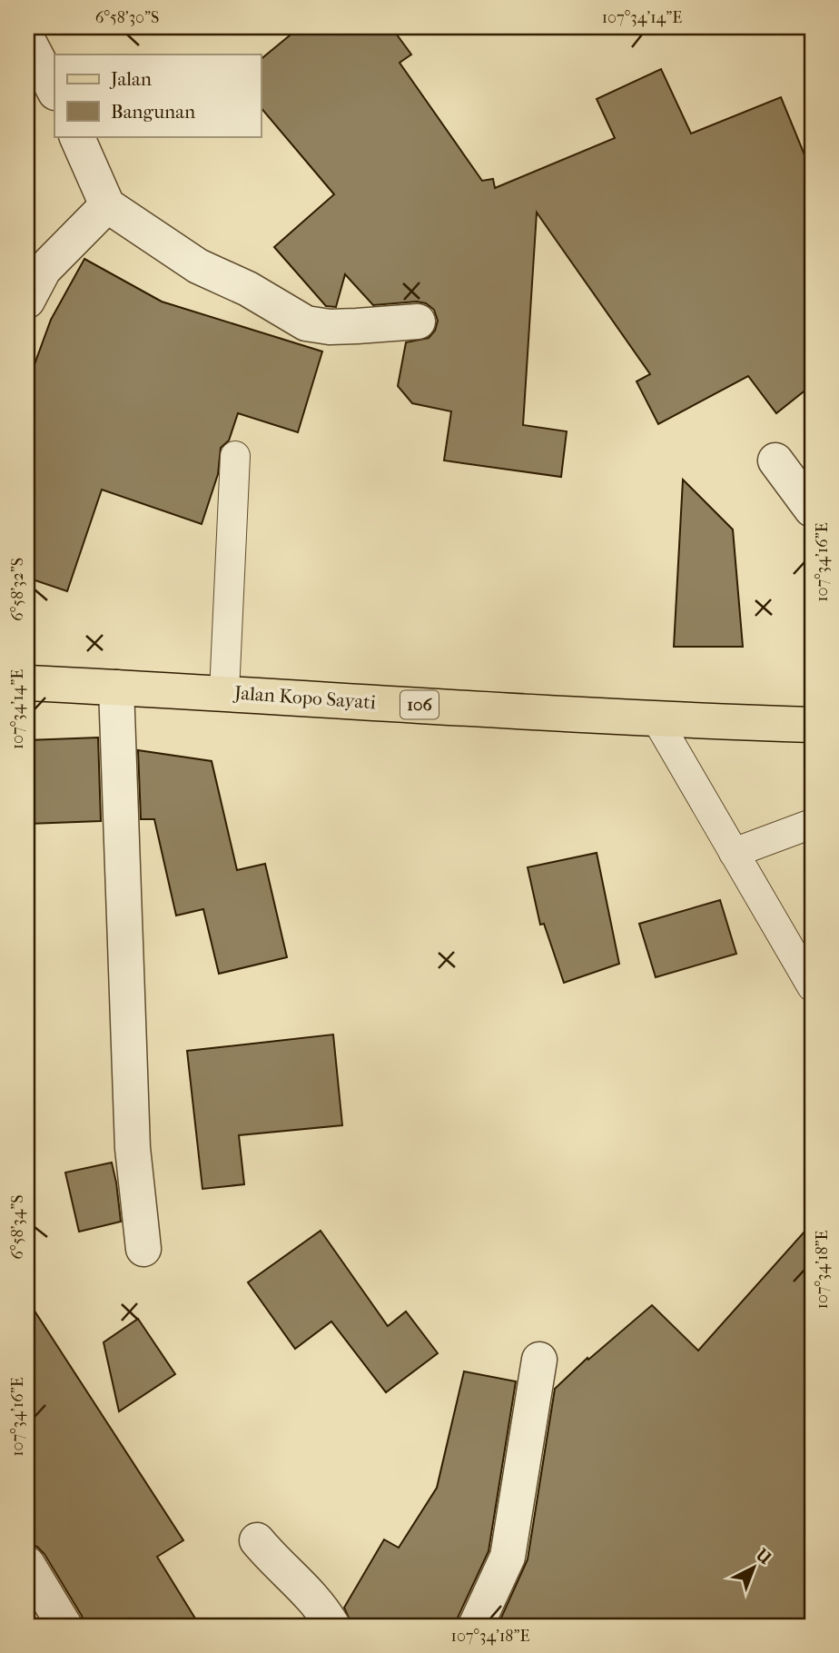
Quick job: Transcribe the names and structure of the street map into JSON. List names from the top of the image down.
{
  "streets": {
    "main road": ["Jalan Kopo Sayati", "106"]
  },
  "legend": ["Jalan", "Bangunan"],
  "north": "top right",
  "coordinates": [
    "6°58'30\"S",
    "107°34'14\"E",
    "107°34'16\"E",
    "6°58'32\"S",
    "6°58'34\"S",
    "107°34'18\"E"
  ]
}
